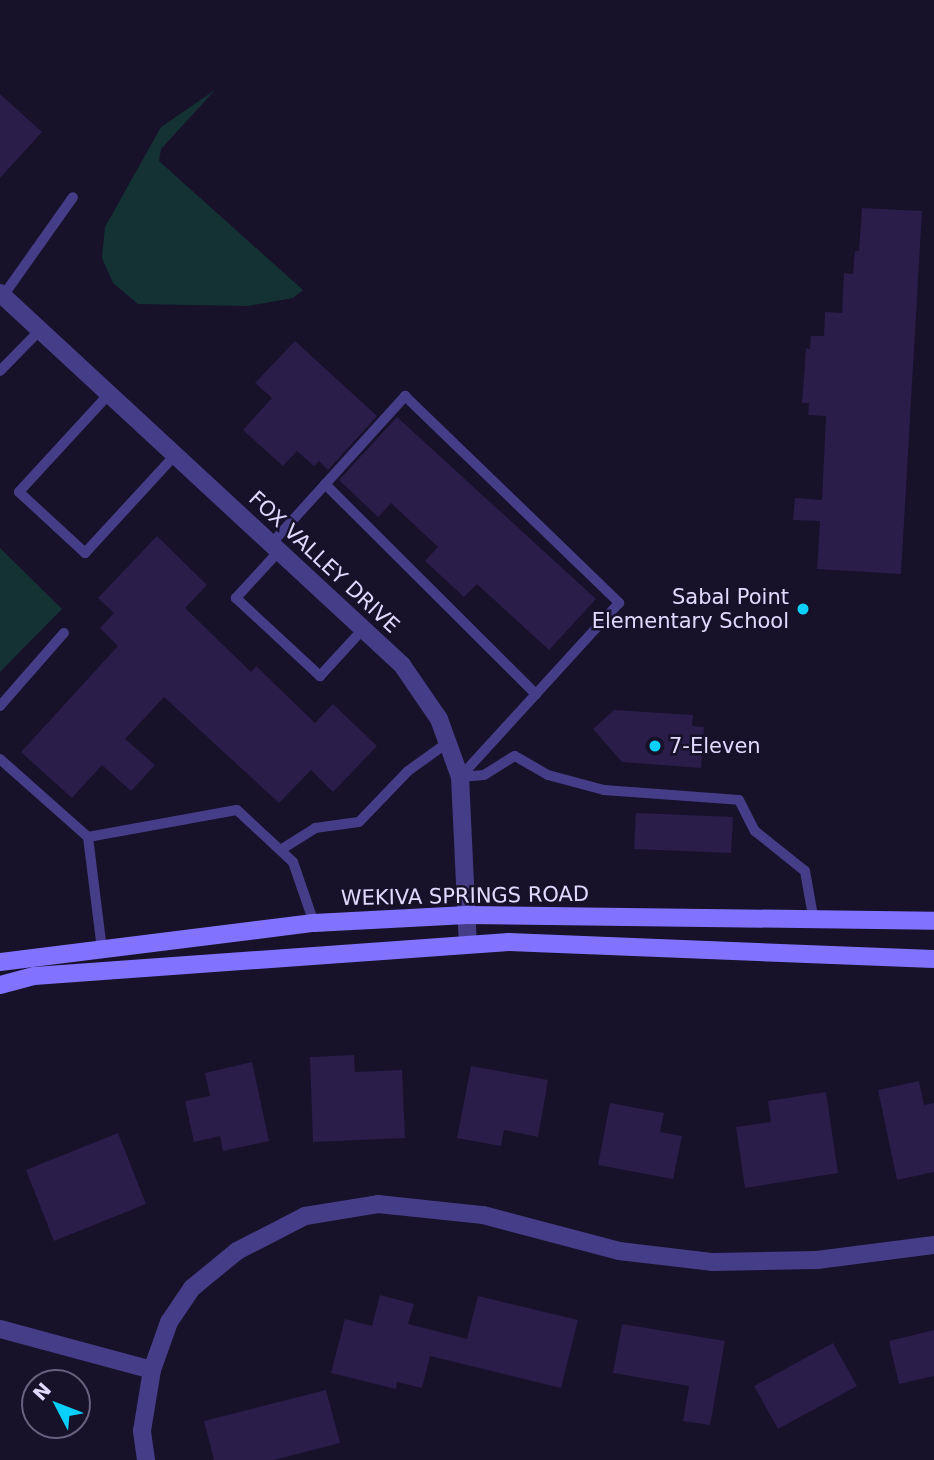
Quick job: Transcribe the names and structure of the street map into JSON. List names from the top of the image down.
{
  "streets": {
    "main road": ["WEKIVA SPRINGS ROAD"],
    "street": ["FOX VALLEY DRIVE"]
  },
  "crossings": [
    ["FOX VALLEY DRIVE", "WEKIVA SPRINGS ROAD"]
  ],
  "places": ["Sabal Point Elementary School", "7-Eleven"],
  "north": "top left"
}
